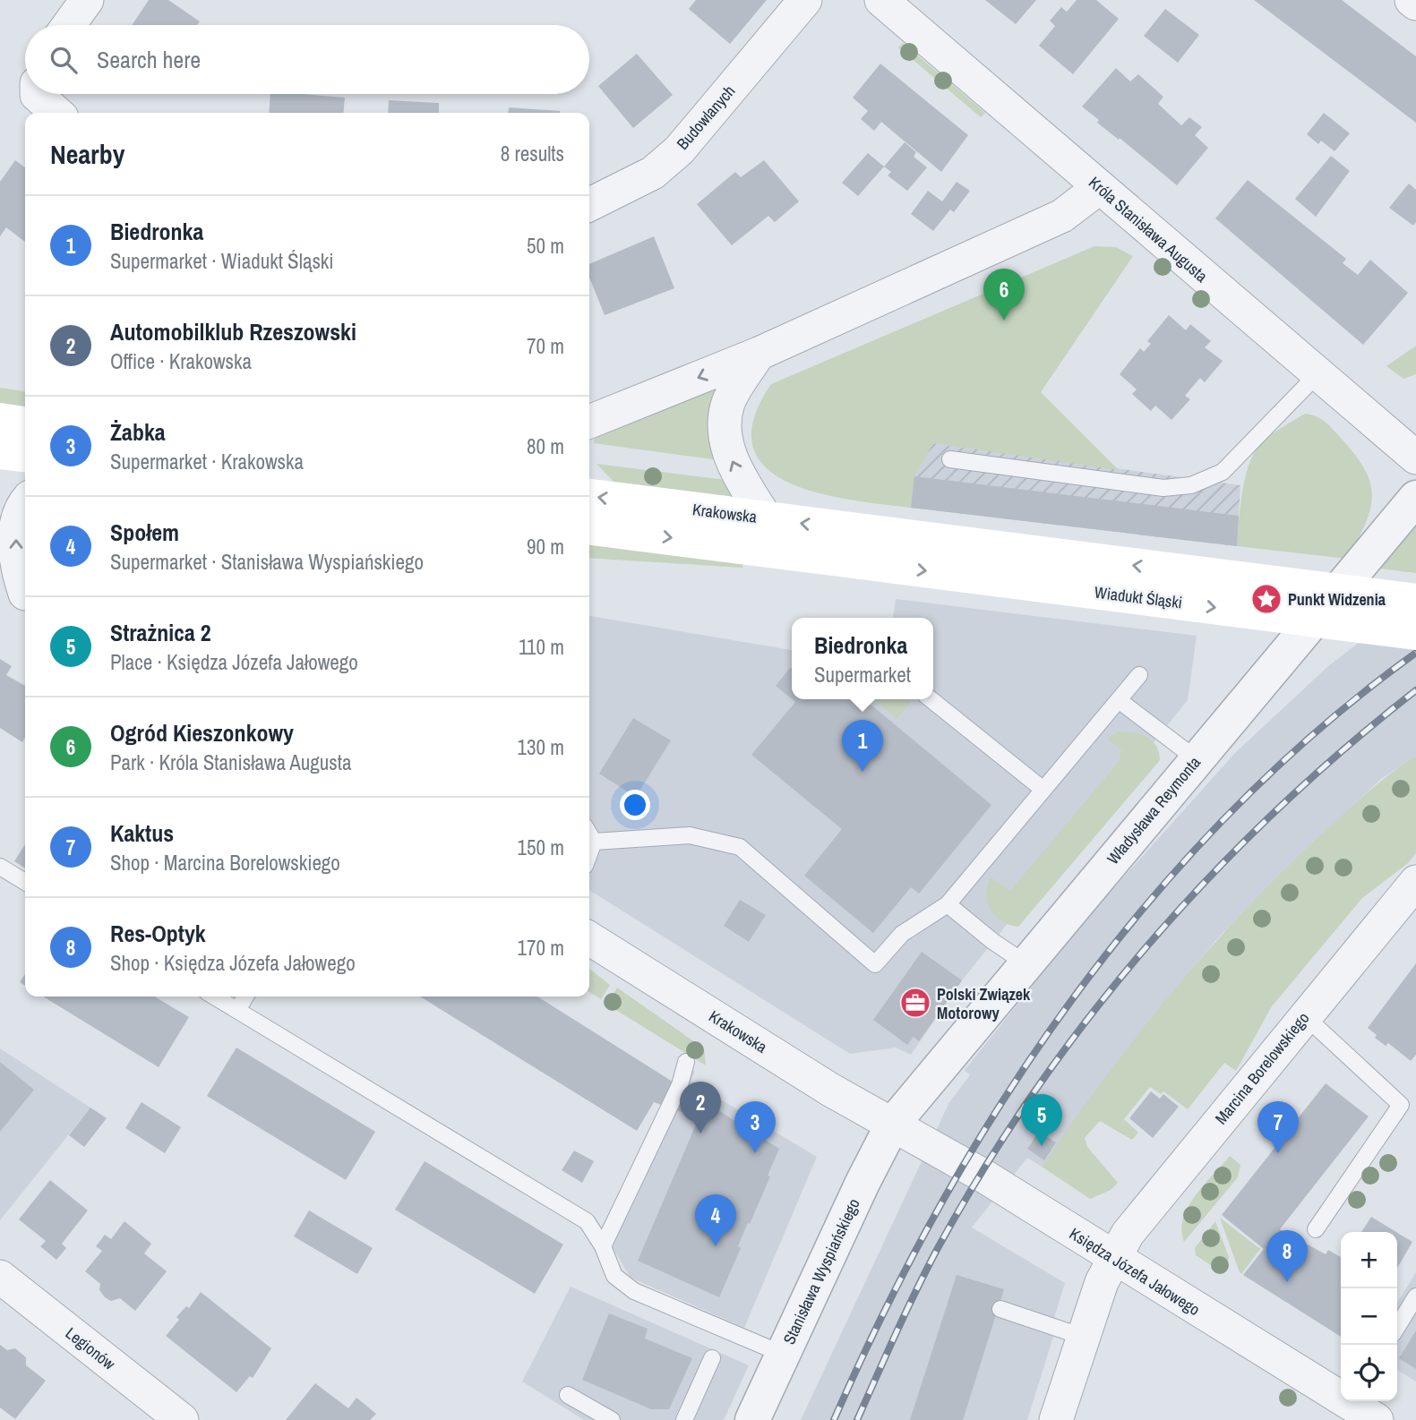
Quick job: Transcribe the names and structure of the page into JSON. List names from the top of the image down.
{
  "streets": {
    "main road": ["Krakowska", "Wiadukt Śląski"],
    "street": [
      "Budowlanych",
      "Króla Stanisława Augusta",
      "Władysława Reymonta",
      "Marcina Borelowskiego",
      "Stanisława Wyspiańskiego",
      "Księdza Józefa Jałowego",
      "Legionów"
    ]
  },
  "crossings": [
    ["Krakowska", "Wiadukt Śląski"],
    ["Krakowska", "Władysława Reymonta"],
    ["Krakowska", "Stanisława Wyspiańskiego"],
    ["Krakowska", "Księdza Józefa Jałowego"],
    ["Władysława Reymonta", "Stanisława Wyspiańskiego"],
    ["Władysława Reymonta", "Księdza Józefa Jałowego"],
    ["Marcina Borelowskiego", "Księdza Józefa Jałowego"],
    ["Stanisława Wyspiańskiego", "Księdza Józefa Jałowego"]
  ],
  "places": {
    "place": ["Punkt Widzenia"],
    "office": ["Polski Związek Motorowy"]
  },
  "page": {
    "search": "Search here",
    "heading": ["Nearby", "8 results"],
    "list": [
      {
        "mark": "1",
        "name": "Biedronka",
        "note": "Supermarket · Wiadukt Śląski",
        "value": "50 m"
      },
      {
        "mark": "2",
        "name": "Automobilklub Rzeszowski",
        "note": "Office · Krakowska",
        "value": "70 m"
      },
      {
        "mark": "3",
        "name": "Żabka",
        "note": "Supermarket · Krakowska",
        "value": "80 m"
      },
      {
        "mark": "4",
        "name": "Społem",
        "note": "Supermarket · Stanisława Wyspiańskiego",
        "value": "90 m"
      },
      {
        "mark": "5",
        "name": "Strażnica 2",
        "note": "Place · Księdza Józefa Jałowego",
        "value": "110 m"
      },
      {
        "mark": "6",
        "name": "Ogród Kieszonkowy",
        "note": "Park · Króla Stanisława Augusta",
        "value": "130 m"
      },
      {
        "mark": "7",
        "name": "Kaktus",
        "note": "Shop · Marcina Borelowskiego",
        "value": "150 m"
      },
      {
        "mark": "8",
        "name": "Res-Optyk",
        "note": "Shop · Księdza Józefa Jałowego",
        "value": "170 m"
      }
    ],
    "pins": [
      "6",
      "1",
      "2",
      "5",
      "3",
      "7",
      "4",
      "8"
    ],
    "popup": ["Biedronka", "Supermarket"],
    "map_buttons": ["+", "−"]
  }
}
